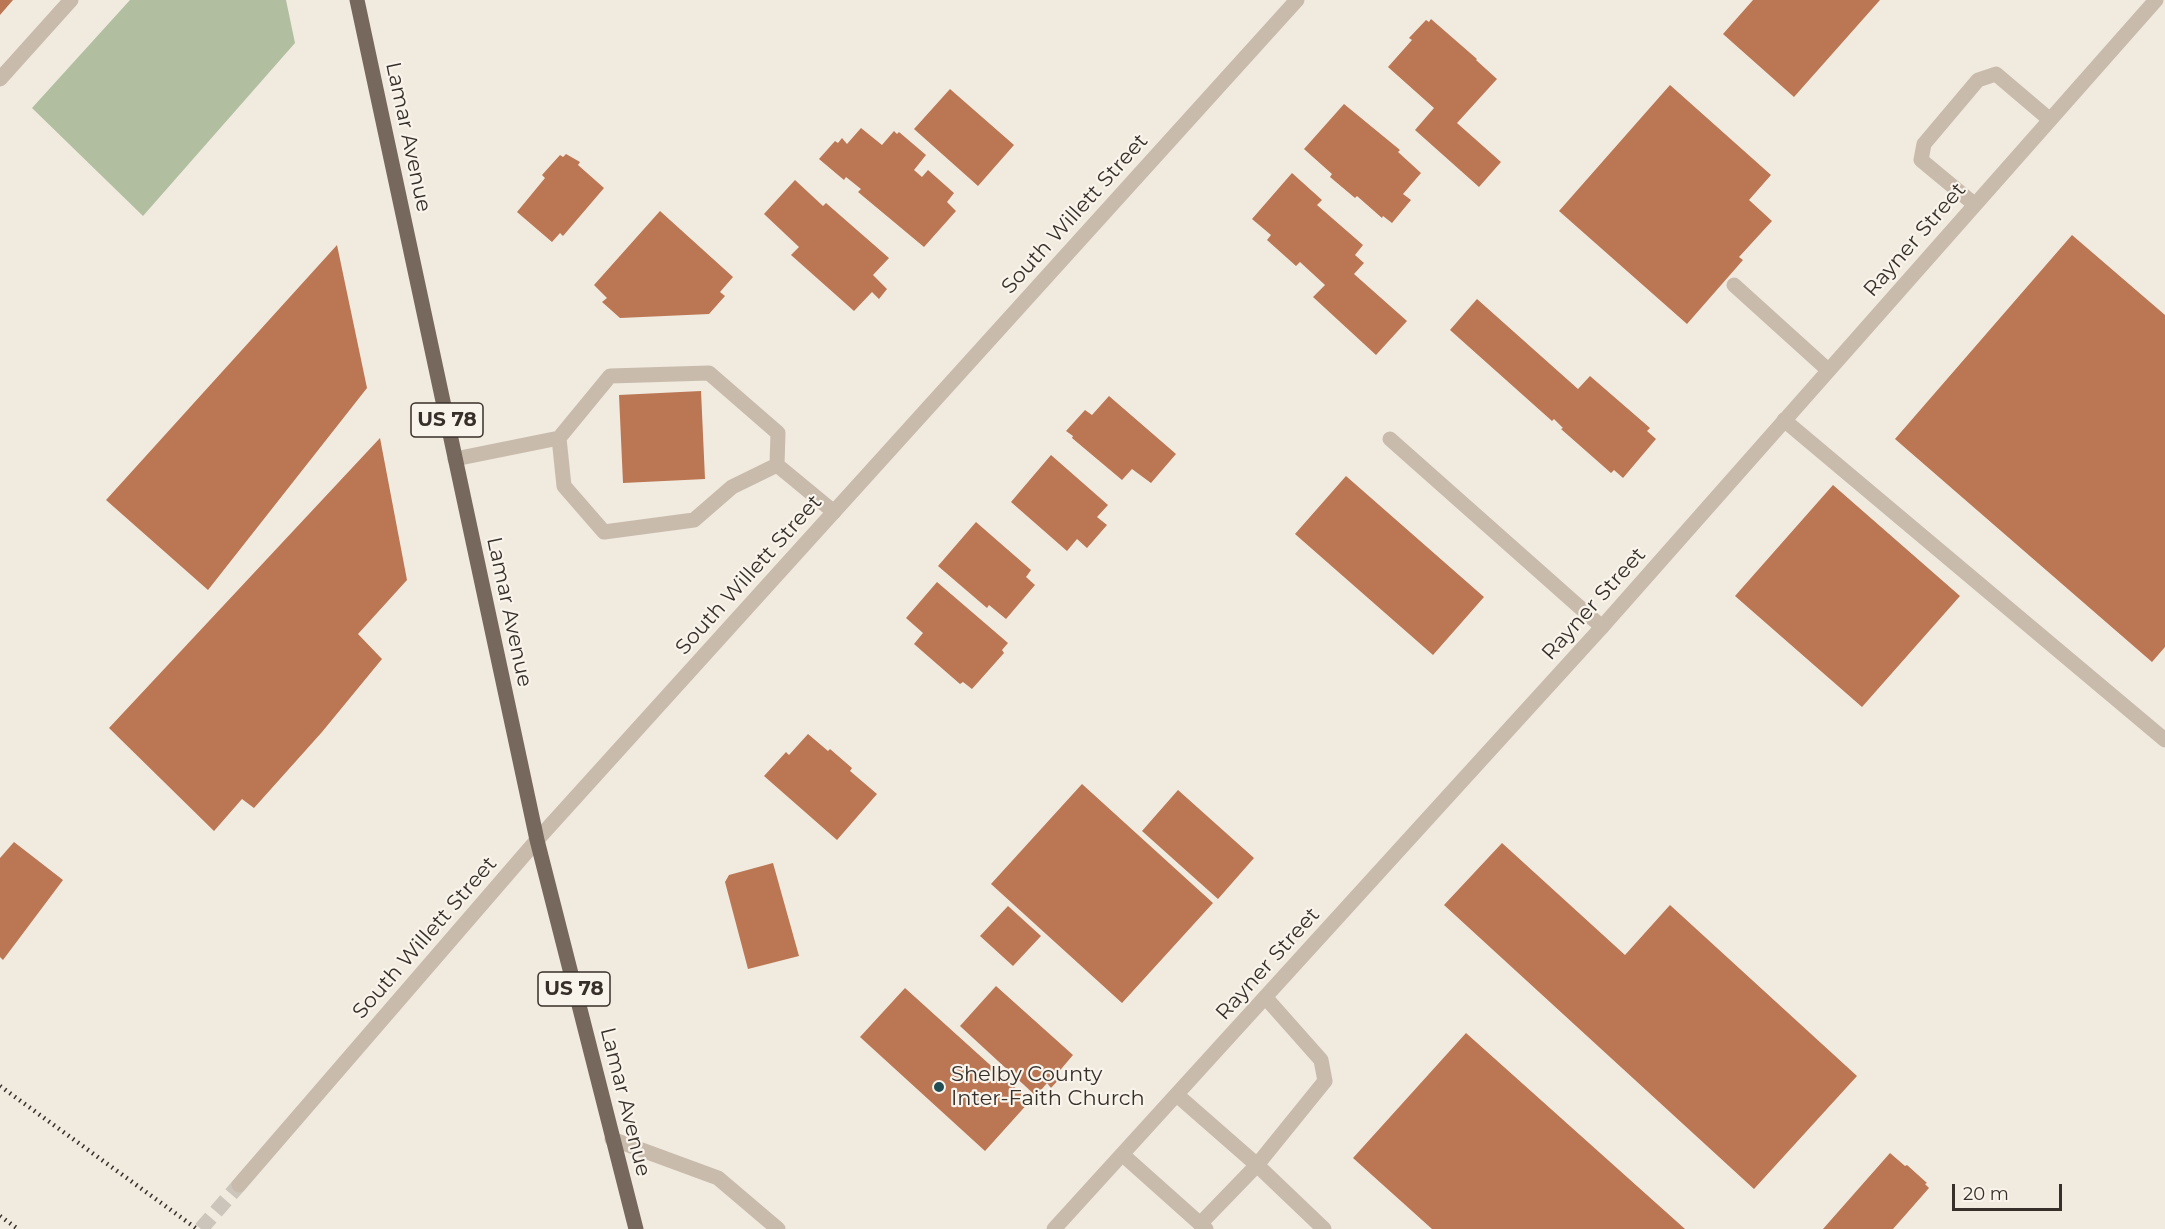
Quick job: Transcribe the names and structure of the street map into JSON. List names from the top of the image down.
{
  "streets": {
    "main road": ["Lamar Avenue", "US 78"],
    "street": ["South Willett Street", "Rayner Street"]
  },
  "crossings": [
    ["Lamar Avenue", "South Willett Street"]
  ],
  "places": ["Shelby County Inter-Faith Church"],
  "scale_bar": "20 m"
}
